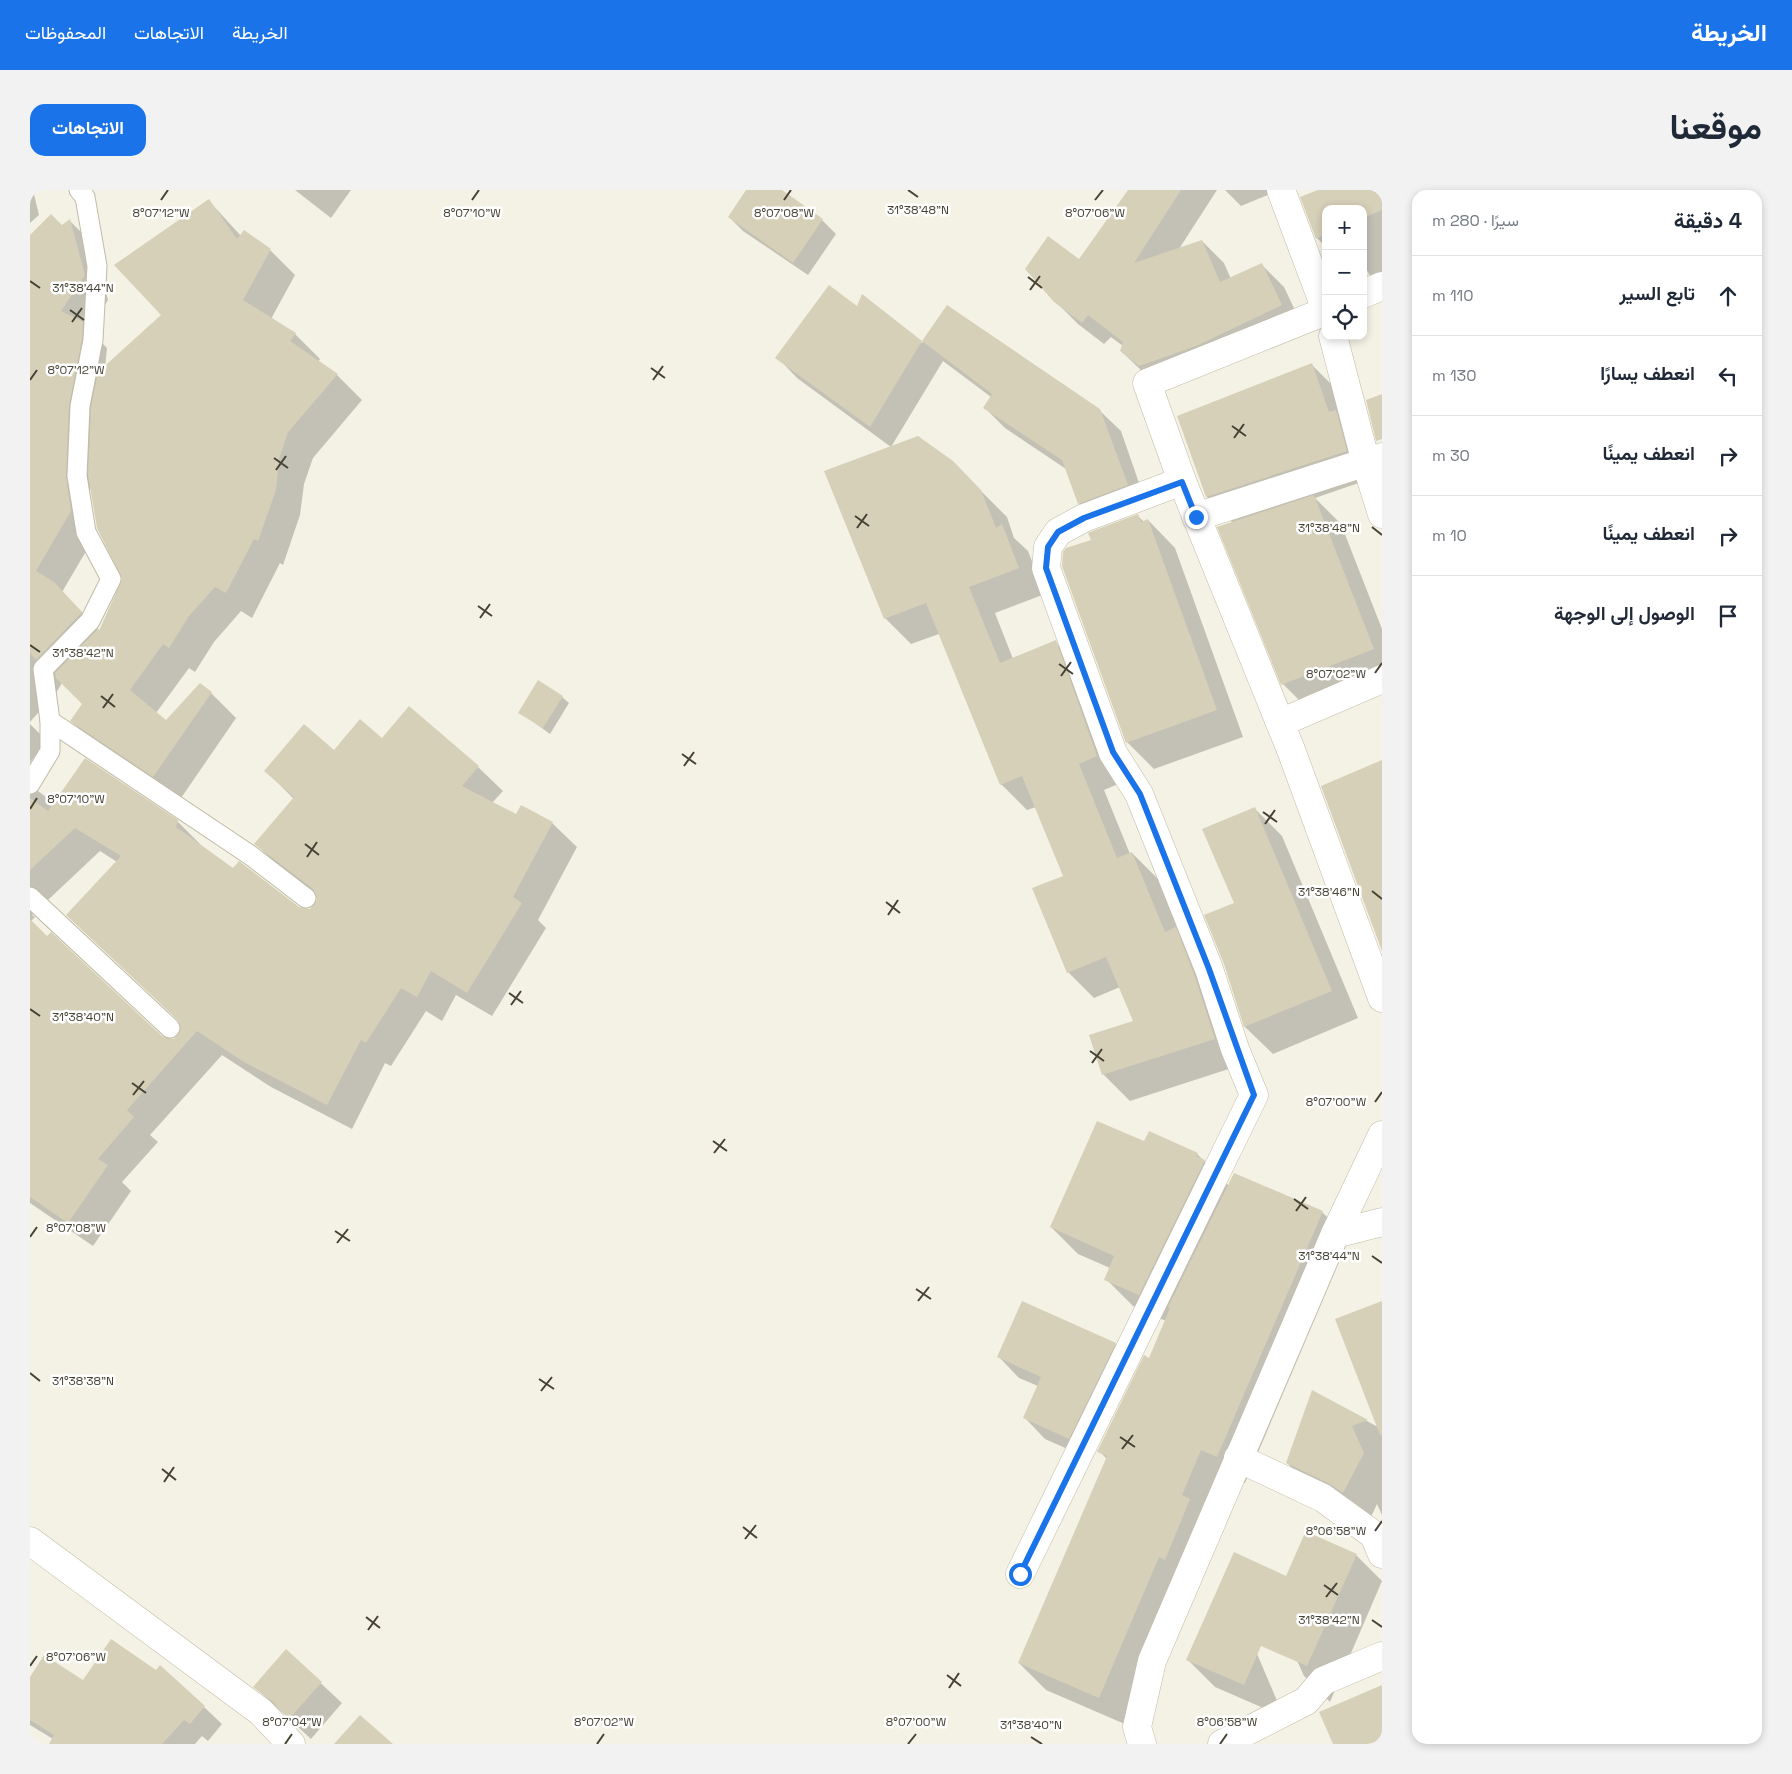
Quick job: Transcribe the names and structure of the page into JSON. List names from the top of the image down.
{
  "page": {
    "header": "الخريطة",
    "nav": ["الخريطة", "الاتجاهات", "المحفوظات"],
    "title": "موقعنا",
    "buttons": "الاتجاهات",
    "heading": ["4 دقيقة", "سيرًا · 280 m"],
    "map_buttons": ["+", "−"],
    "list": [
      ["تابع السير", "110 m"],
      ["انعطف يسارًا", "130 m"],
      ["انعطف يمينًا", "30 m"],
      ["انعطف يمينًا", "10 m"],
      "الوصول إلى الوجهة"
    ]
  },
  "coordinates": [
    "31°38'48\"N",
    "8°07'12\"W",
    "8°07'10\"W",
    "8°07'08\"W",
    "8°07'06\"W",
    "31°38'44\"N",
    "31°38'42\"N",
    "8°07'02\"W",
    "31°38'46\"N",
    "31°38'40\"N",
    "8°07'00\"W",
    "31°38'38\"N",
    "8°06'58\"W",
    "8°07'04\"W"
  ]
}
